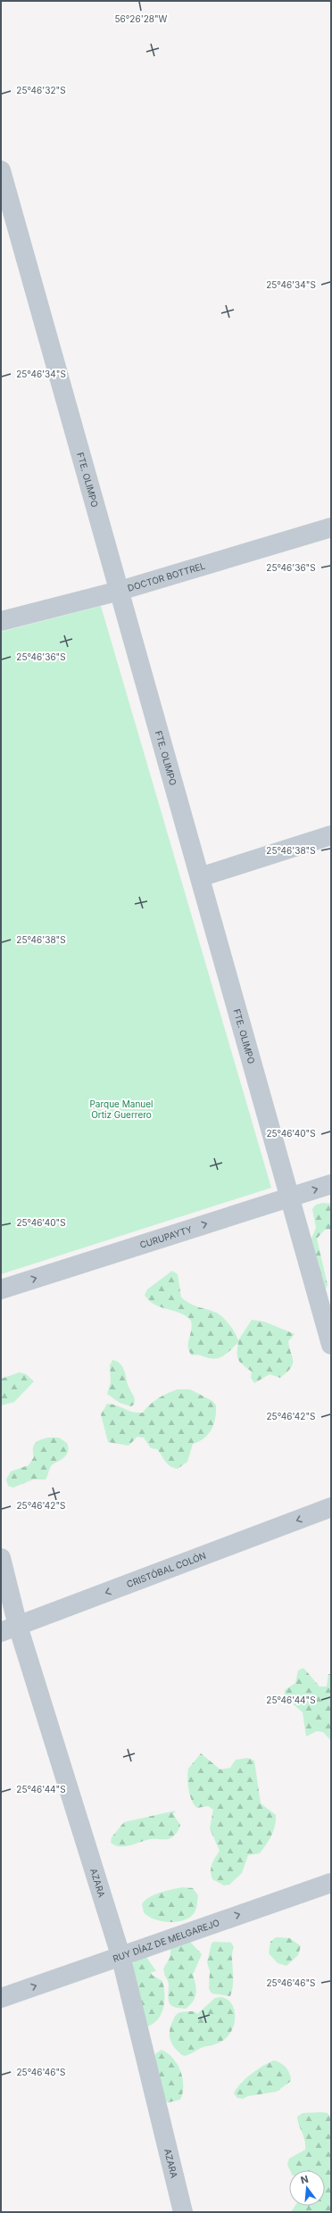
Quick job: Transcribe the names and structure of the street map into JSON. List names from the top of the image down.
{
  "streets": {
    "street": [
      "FTE. OLIMPO",
      "DOCTOR BOTTREL",
      "CURUPAYTY",
      "CRISTÓBAL COLÓN",
      "AZARA",
      "RUY DÍAZ DE MELGAREJO"
    ]
  },
  "crossings": [
    ["FTE. OLIMPO", "DOCTOR BOTTREL"],
    ["FTE. OLIMPO", "CURUPAYTY"],
    ["CRISTÓBAL COLÓN", "AZARA"],
    ["AZARA", "RUY DÍAZ DE MELGAREJO"]
  ],
  "one_way": ["CURUPAYTY", "CRISTÓBAL COLÓN", "RUY DÍAZ DE MELGAREJO"],
  "parks": ["Parque Manuel Ortiz Guerrero"],
  "north": "top",
  "coordinates": [
    "56°26'28\"W",
    "25°46'32\"S",
    "25°46'34\"S",
    "25°46'36\"S",
    "25°46'38\"S",
    "25°46'40\"S",
    "25°46'42\"S",
    "25°46'44\"S",
    "25°46'46\"S"
  ]
}
